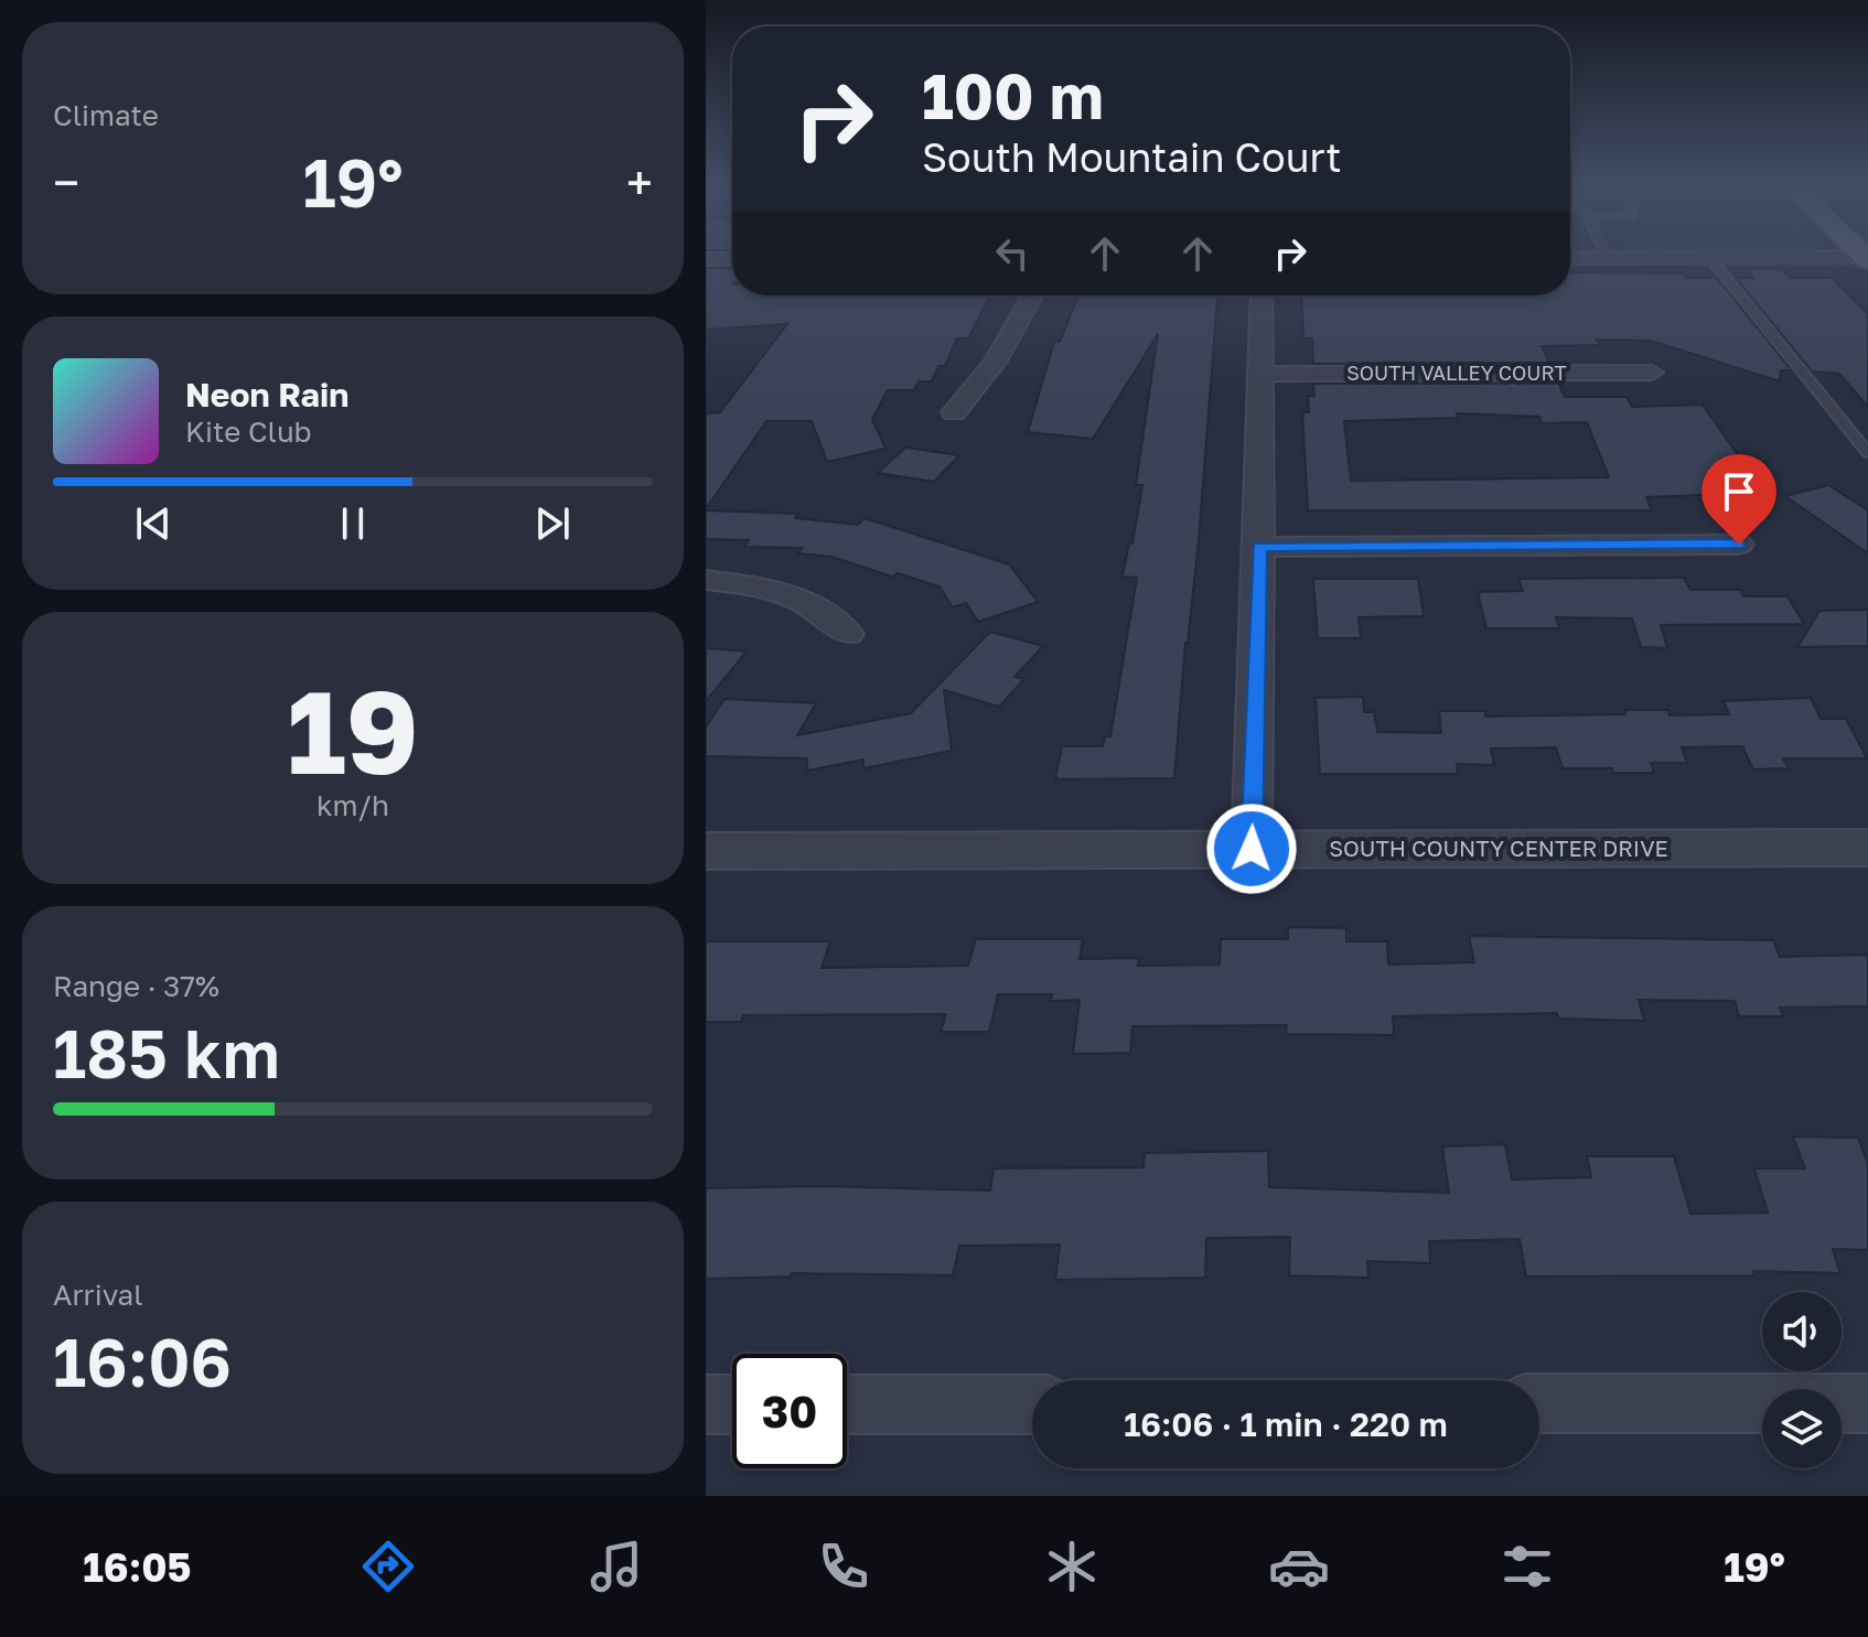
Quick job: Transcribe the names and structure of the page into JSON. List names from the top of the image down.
{
  "streets": {
    "street": ["SOUTH VALLEY COURT", "SOUTH COUNTY CENTER DRIVE"]
  },
  "page": {
    "tile": [
      "Climate",
      ["19", "km/h"],
      ["Range · 37%", "185 km"],
      ["Arrival", "16:06"]
    ],
    "turn": ["100 m", "South Mountain Court"],
    "heat": ["−", "19°", "+"],
    "song": ["Neon Rain", "Kite Club"],
    "limit": "30",
    "trip": "16:06 · 1 min · 220 m",
    "tabs": ["16:05", "19°"]
  }
}
